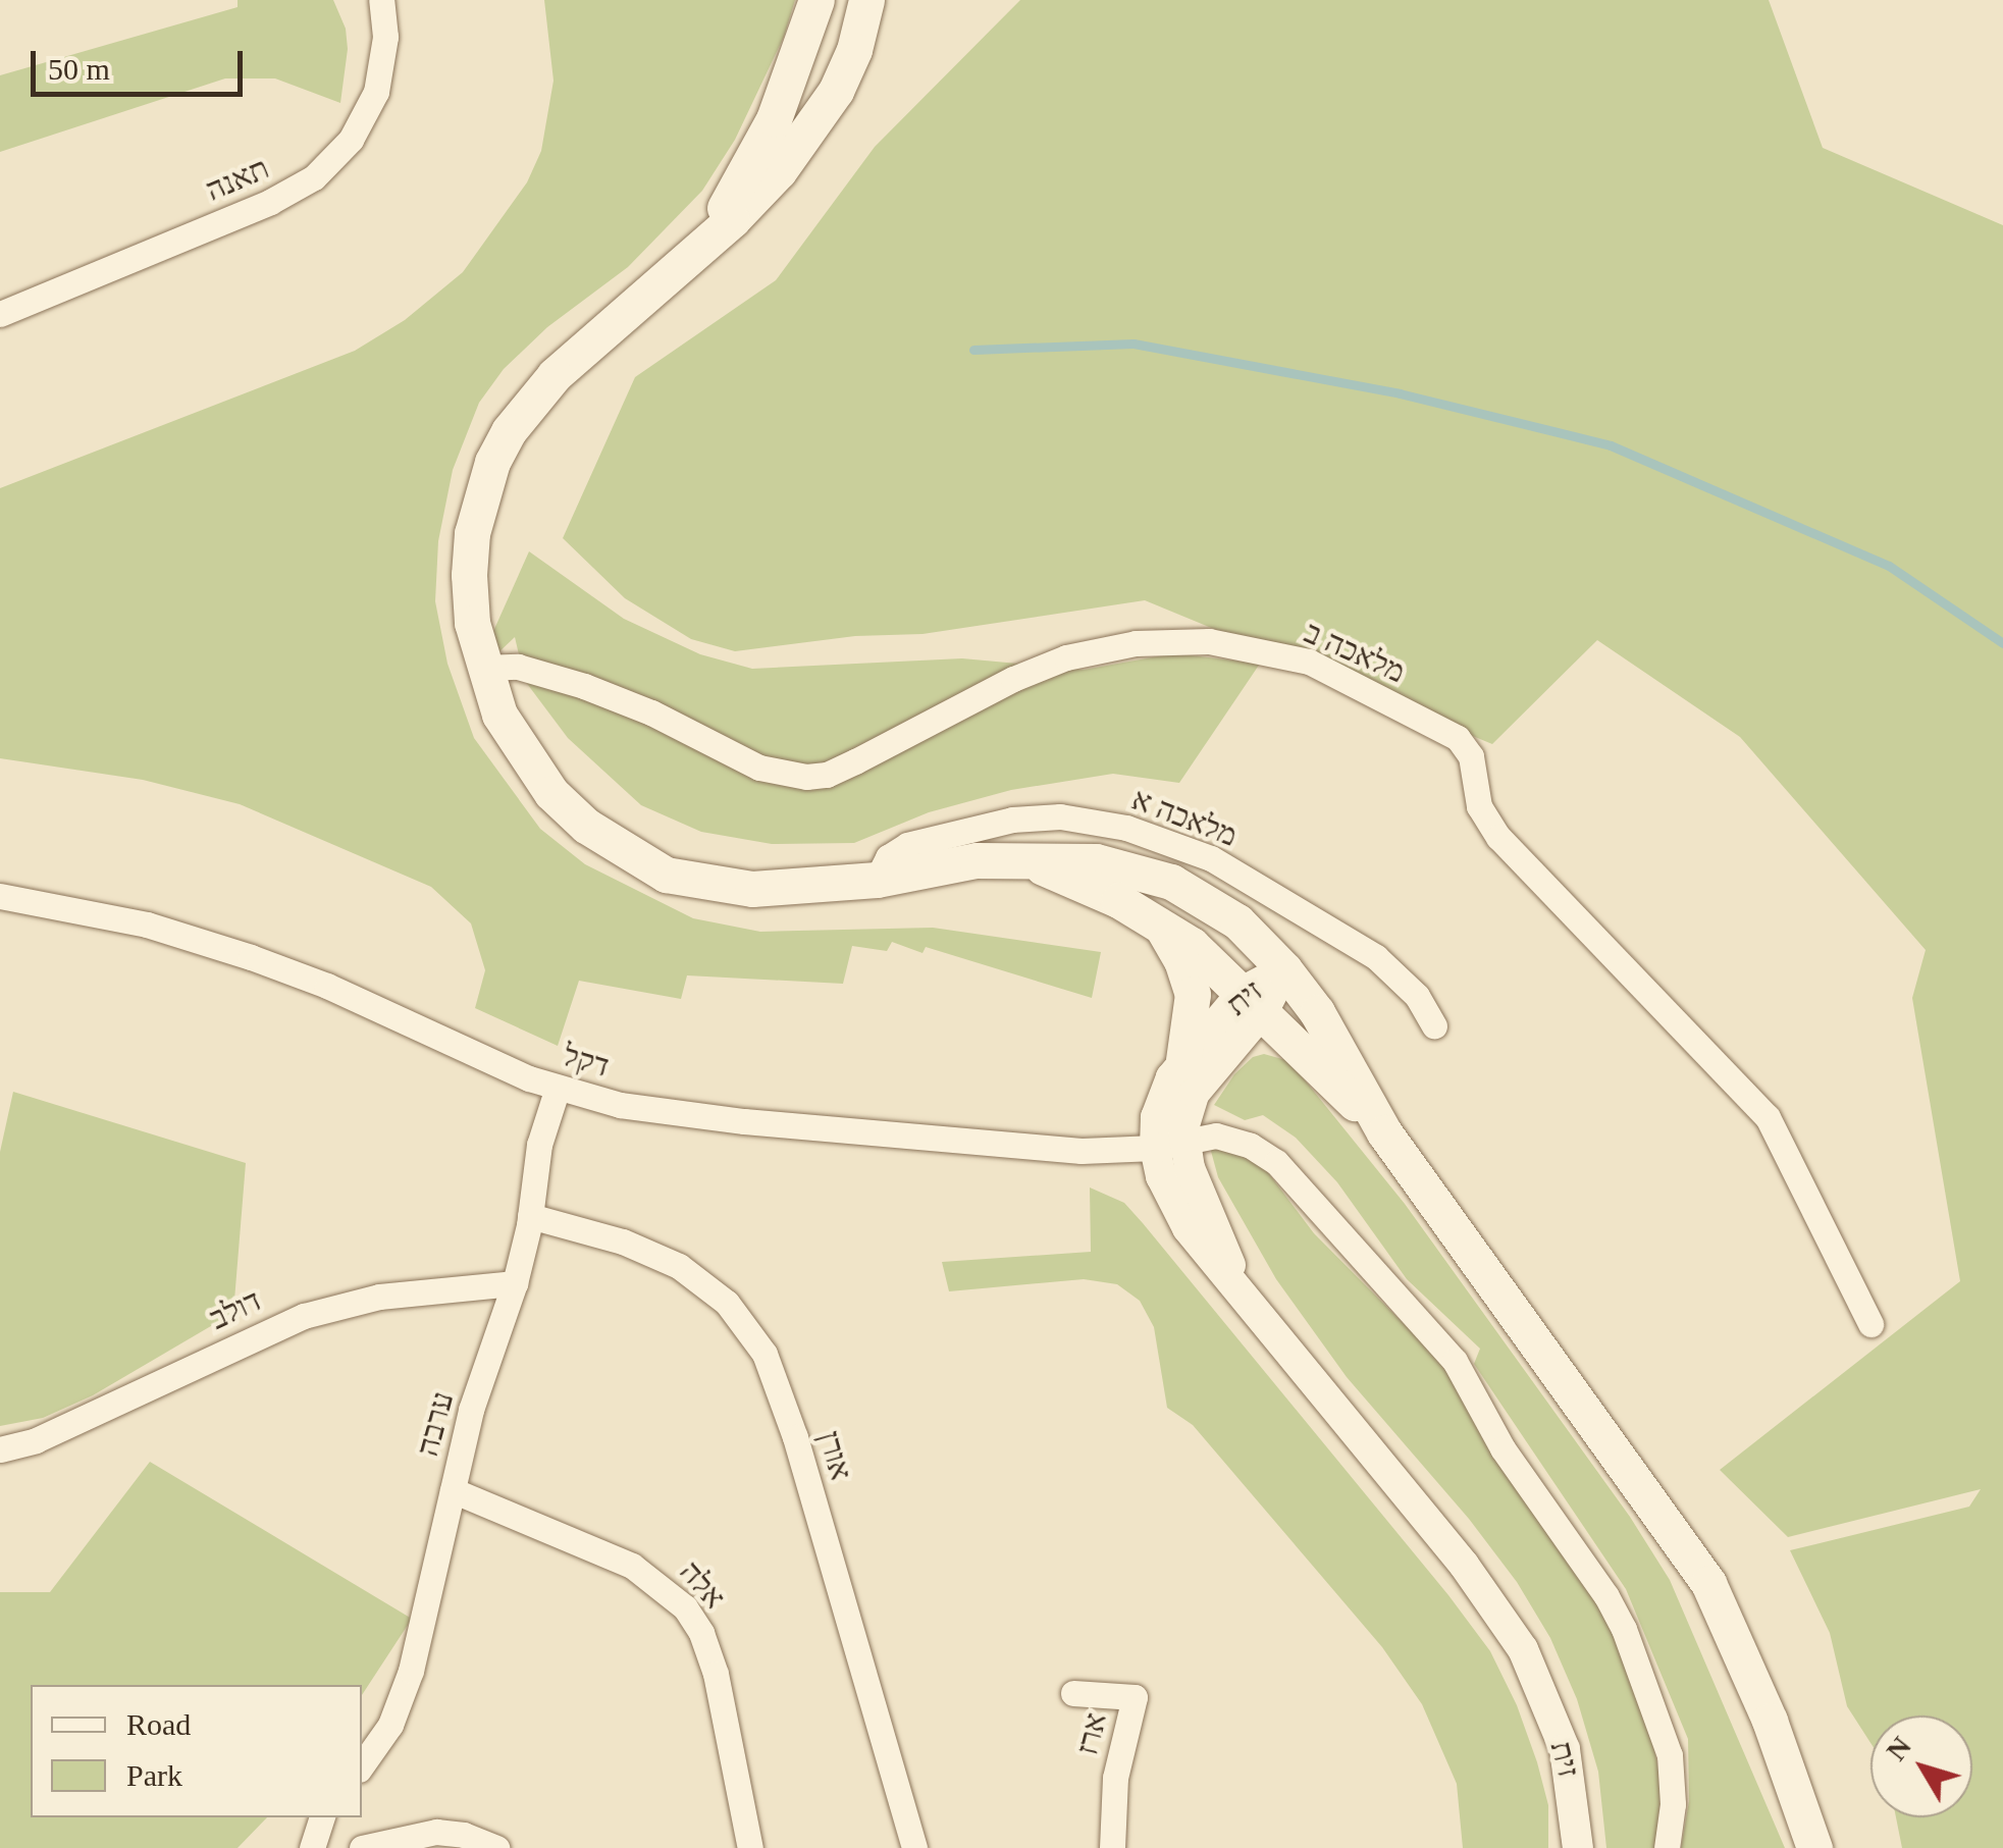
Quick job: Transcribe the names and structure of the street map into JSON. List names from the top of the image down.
{
  "streets": {
    "street": [
      "תאנה",
      "מלאכה ב",
      "מלאכה א",
      "זית",
      "דקל",
      "דולב",
      "ערבה",
      "אורן",
      "אלה",
      "ארז"
    ]
  },
  "crossings": [
    ["זית", "דקל"],
    ["דקל", "ערבה"],
    ["דולב", "ערבה"],
    ["ערבה", "אורן"],
    ["ערבה", "אלה"]
  ],
  "legend": ["Road", "Park"],
  "scale_bar": "50 m",
  "north": "top left"
}
